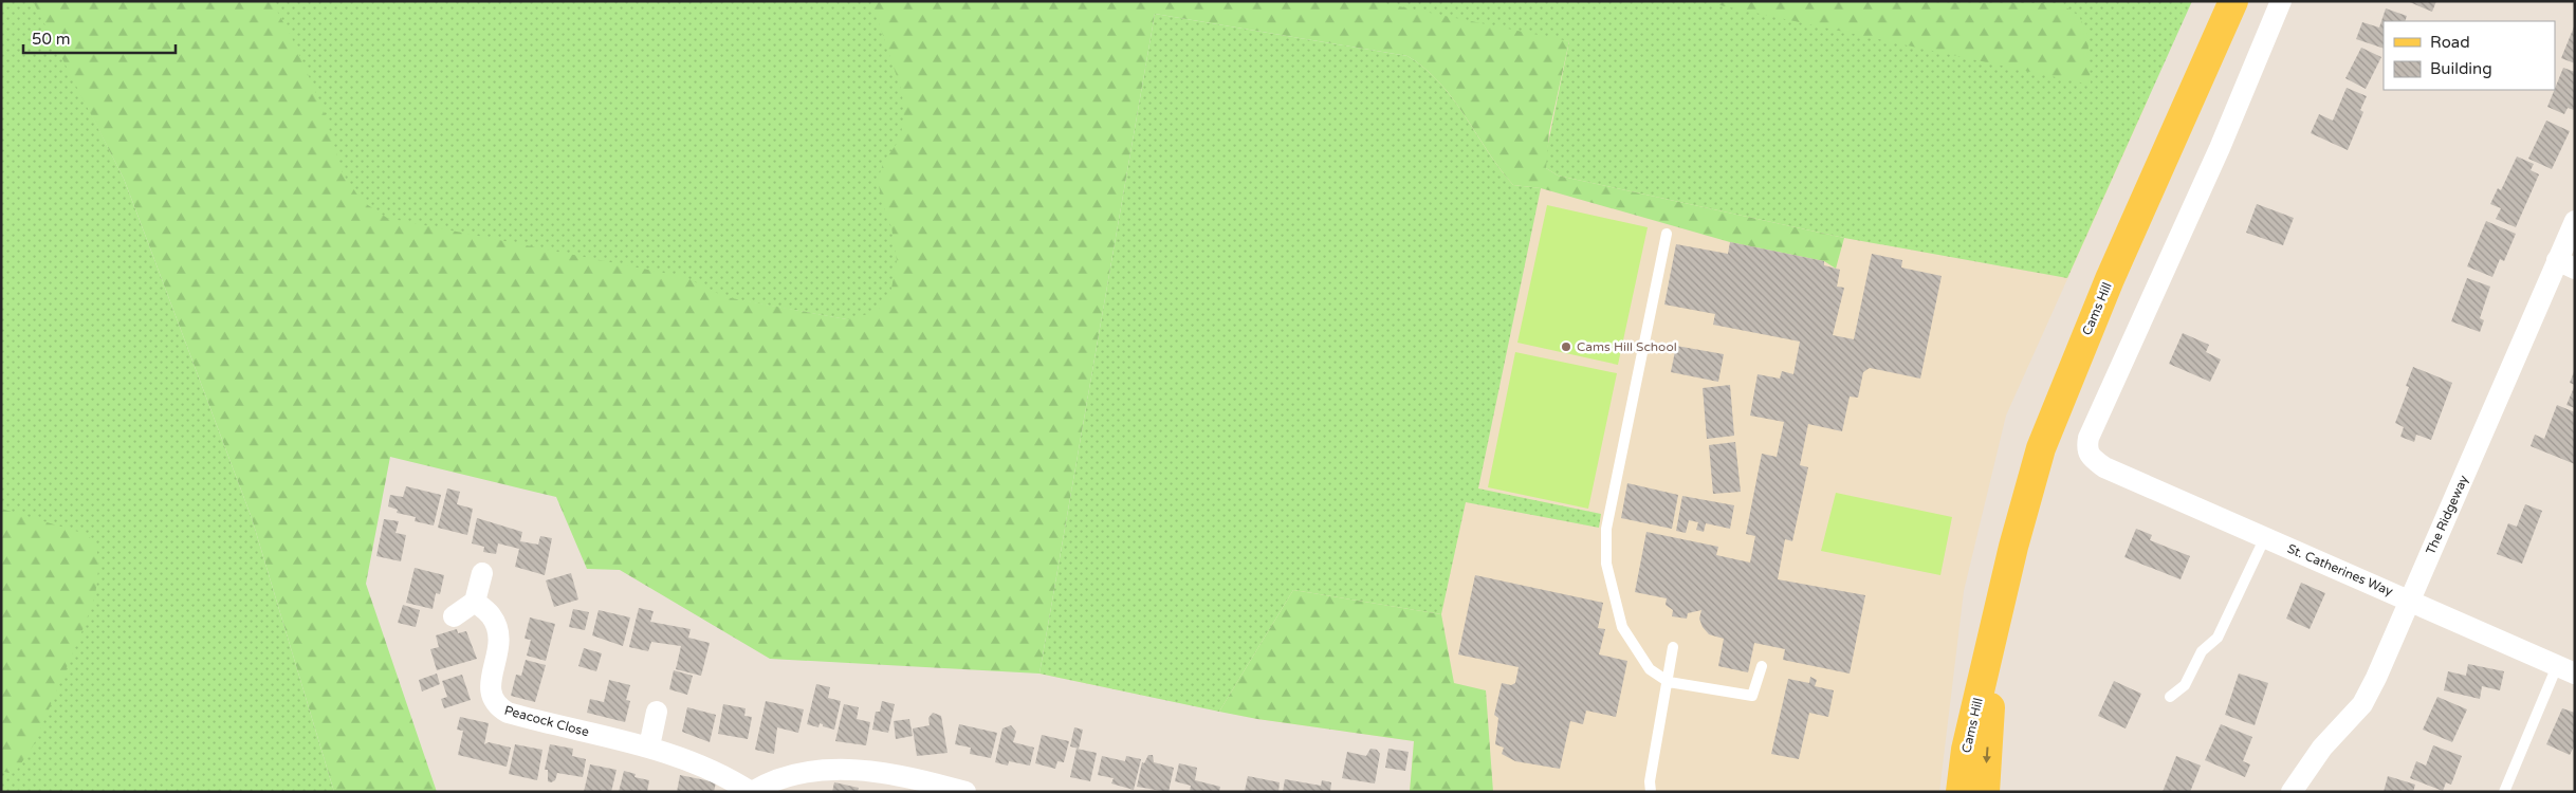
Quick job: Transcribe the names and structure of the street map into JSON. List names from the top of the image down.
{
  "streets": {
    "main road": ["Cams Hill"],
    "street": ["The Ridgeway", "St. Catherines Way", "Peacock Close"]
  },
  "crossings": [
    ["The Ridgeway", "St. Catherines Way"]
  ],
  "places": ["Cams Hill School"],
  "legend": ["Road", "Building"],
  "scale_bar": "50 m"
}
